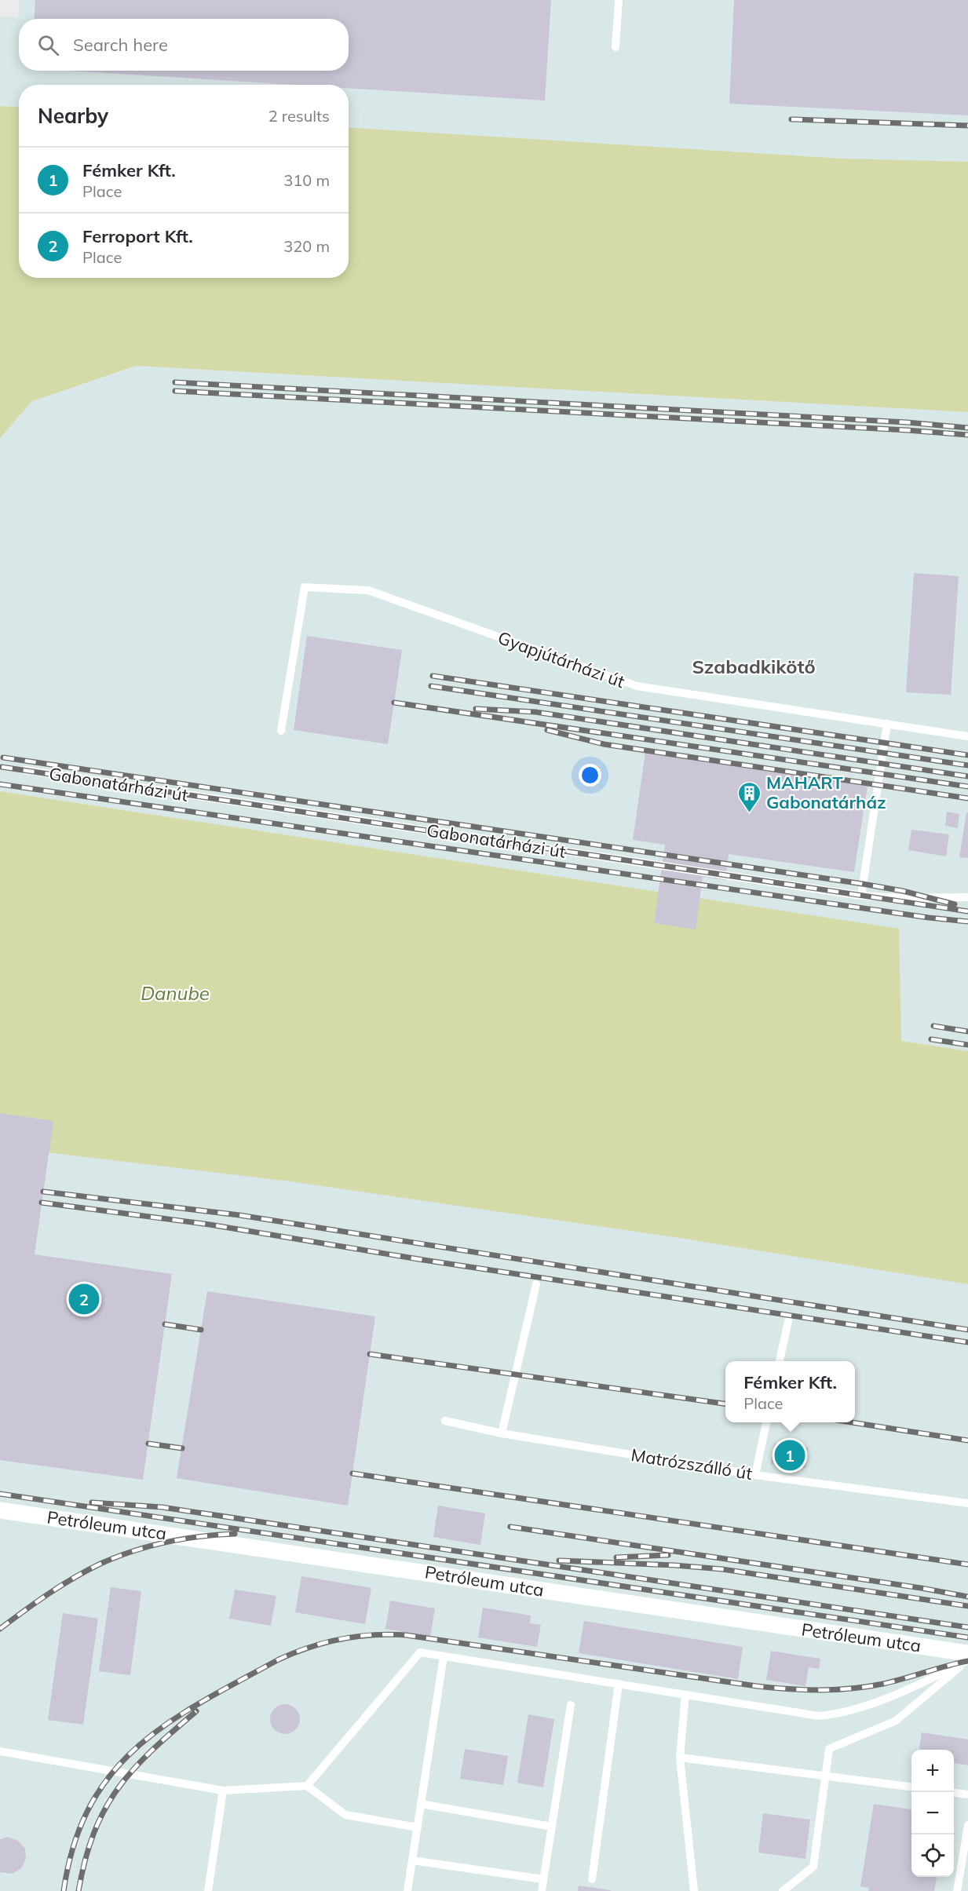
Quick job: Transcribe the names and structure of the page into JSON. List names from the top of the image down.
{
  "streets": {
    "street": ["Petróleum utca"],
    "lane": ["Gyapjútárházi út", "Gabonatárházi út", "Matrózszálló út"]
  },
  "districts": ["Szabadkikötő"],
  "water": ["Danube"],
  "places": {
    "building": ["MAHART Gabonatárház"]
  },
  "page": {
    "search": "Search here",
    "heading": ["Nearby", "2 results"],
    "list": [
      {
        "mark": "1",
        "name": "Fémker Kft.",
        "note": "Place",
        "value": "310 m"
      },
      {
        "mark": "2",
        "name": "Ferroport Kft.",
        "note": "Place",
        "value": "320 m"
      }
    ],
    "pins": ["2", "1"],
    "popup": ["Fémker Kft.", "Place"],
    "map_buttons": ["+", "−"]
  }
}
